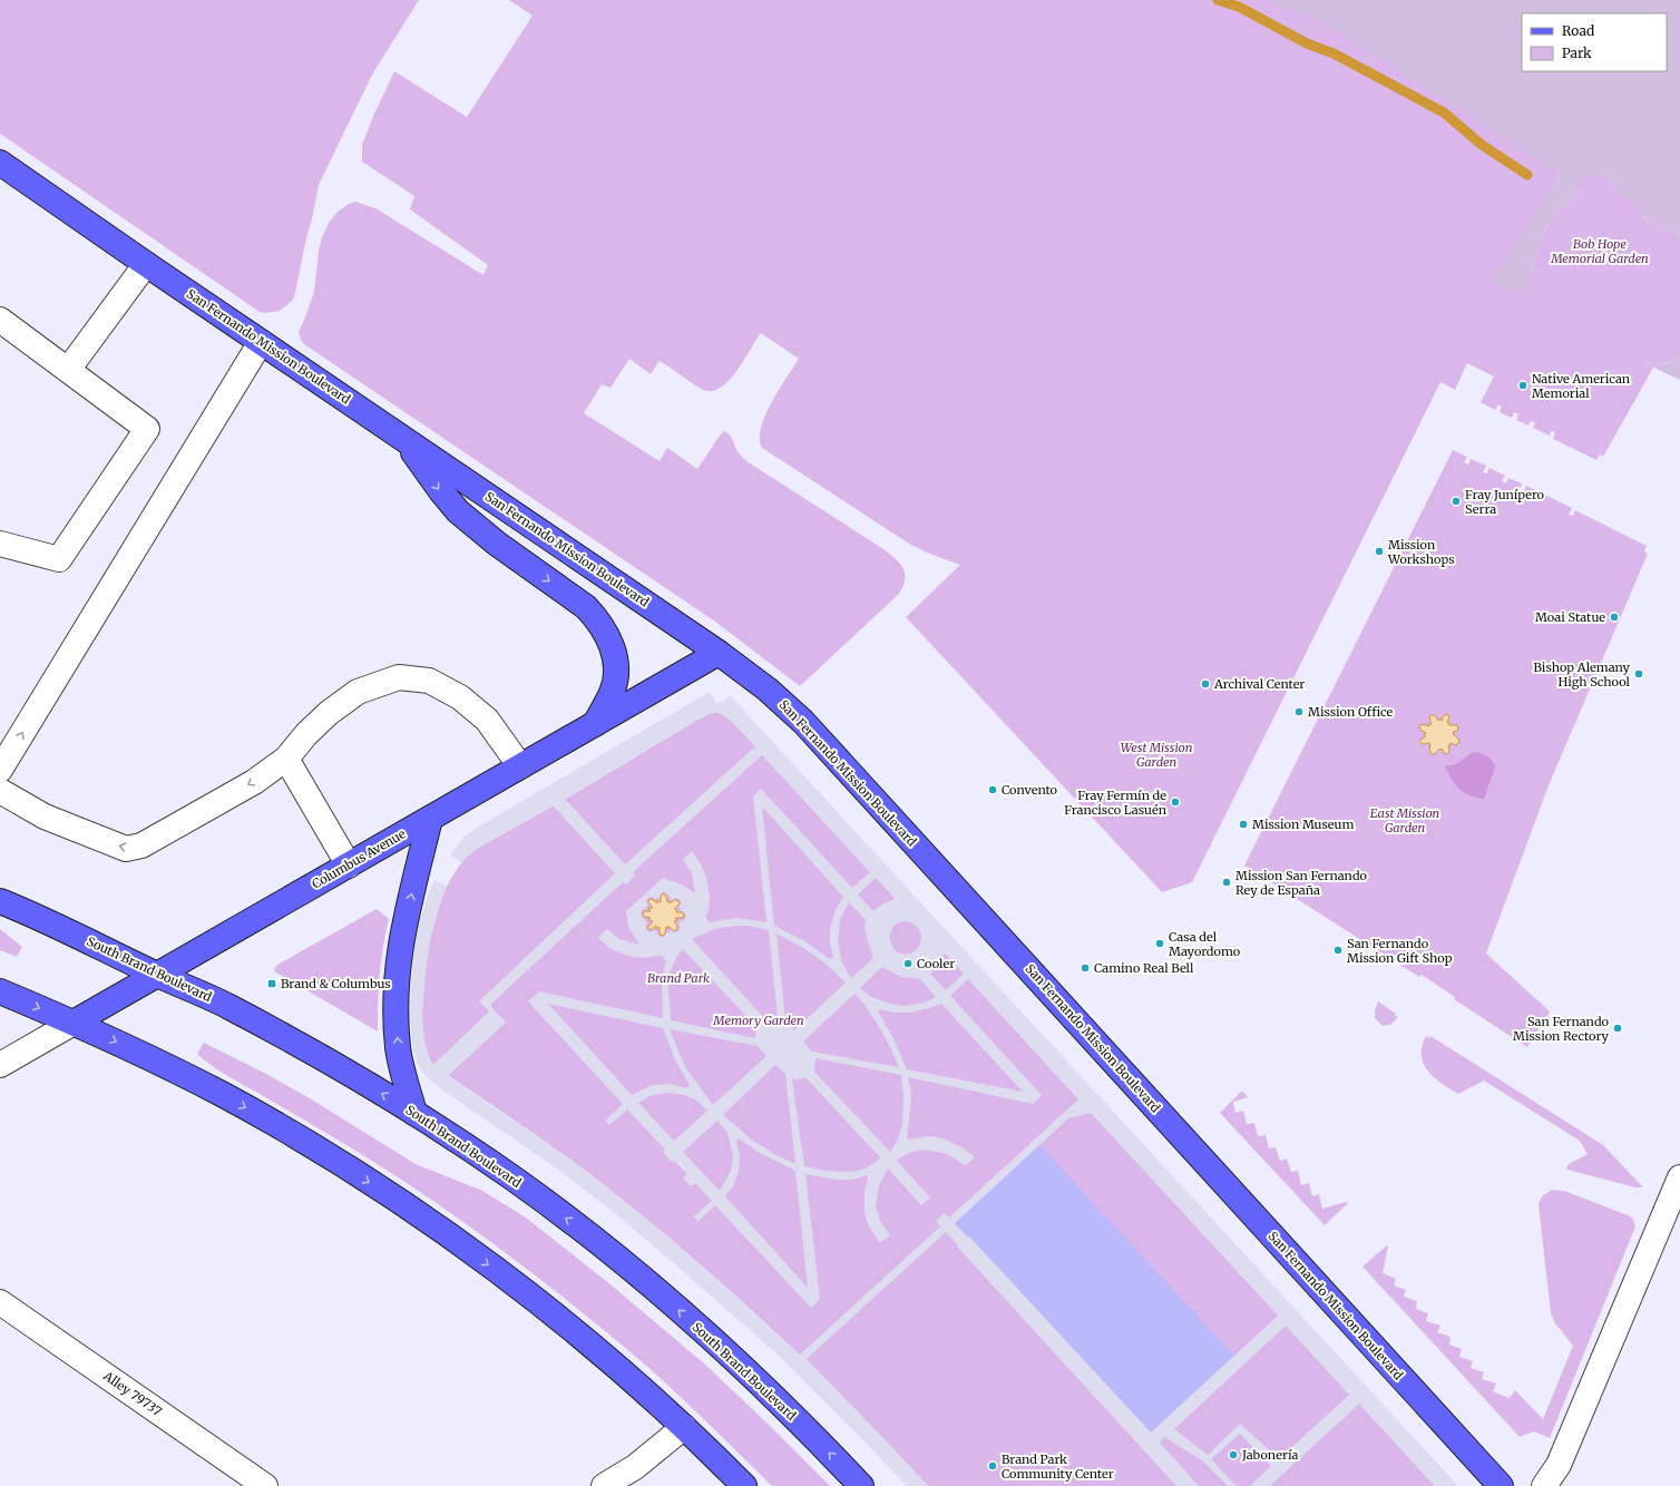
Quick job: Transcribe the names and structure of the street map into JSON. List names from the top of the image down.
{
  "streets": {
    "main road": ["San Fernando Mission Boulevard", "Columbus Avenue", "South Brand Boulevard"],
    "street": ["Alley 79737"]
  },
  "crossings": [
    ["San Fernando Mission Boulevard", "Columbus Avenue"],
    ["Columbus Avenue", "South Brand Boulevard"]
  ],
  "parks": [
    "Bob Hope Memorial Garden",
    "West Mission Garden",
    "East Mission Garden",
    "Brand Park",
    "Memory Garden"
  ],
  "places": {
    "other": [
      "Native American Memorial",
      "Fray Junípero Serra",
      "Mission Workshops",
      "Moai Statue",
      "Bishop Alemany High School",
      "Archival Center",
      "Mission Office",
      "Convento",
      "Fray Fermín de Francisco Lasuén",
      "Mission Museum",
      "Mission San Fernando Rey de España",
      "Casa del Mayordomo",
      "San Fernando Mission Gift Shop",
      "Cooler",
      "Camino Real Bell",
      "San Fernando Mission Rectory",
      "Jabonería",
      "Brand Park Community Center"
    ],
    "transit": ["Brand & Columbus"]
  },
  "legend": ["Road", "Park"]
}
